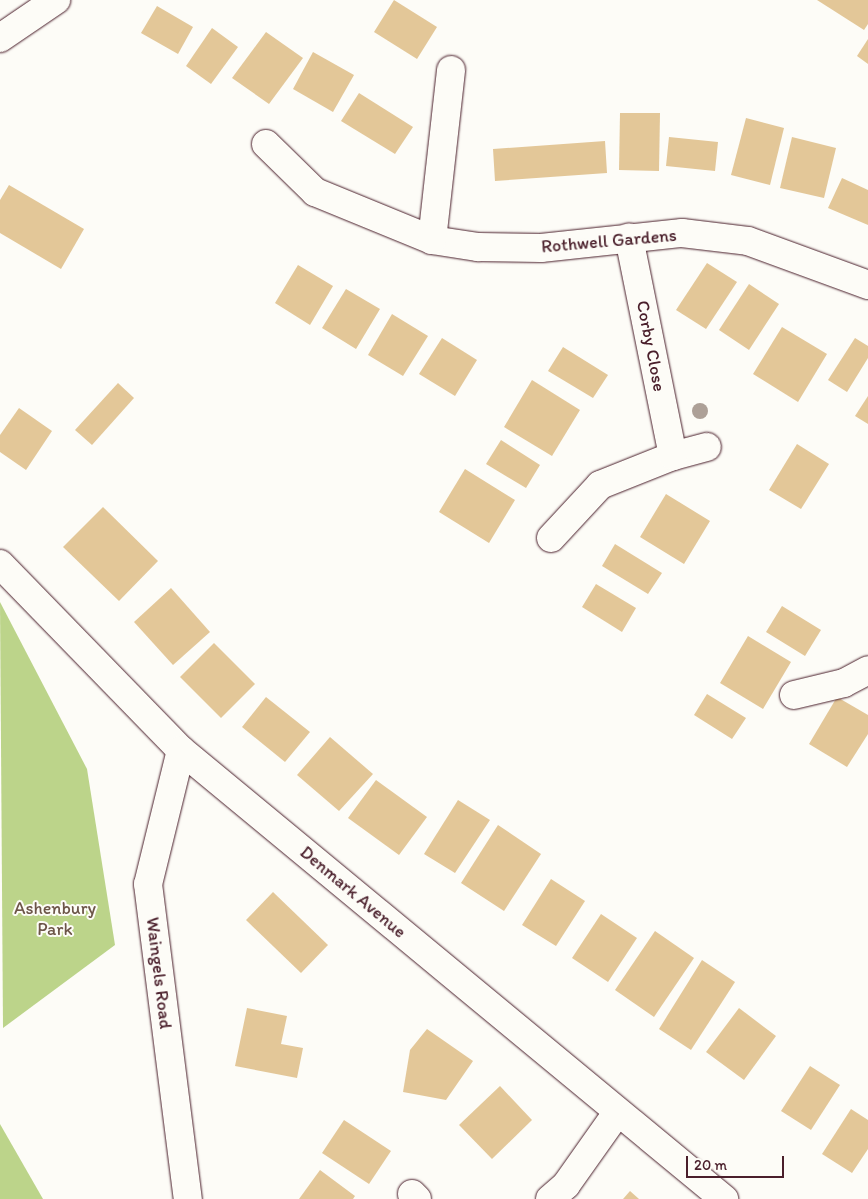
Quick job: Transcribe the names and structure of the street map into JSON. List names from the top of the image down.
{
  "streets": {
    "street": [
      "Rothwell Gardens",
      "Corby Close",
      "Denmark Avenue",
      "Waingels Road"
    ]
  },
  "crossings": [
    ["Rothwell Gardens", "Corby Close"],
    ["Denmark Avenue", "Waingels Road"]
  ],
  "parks": ["Ashenbury Park"],
  "scale_bar": "20 m"
}
